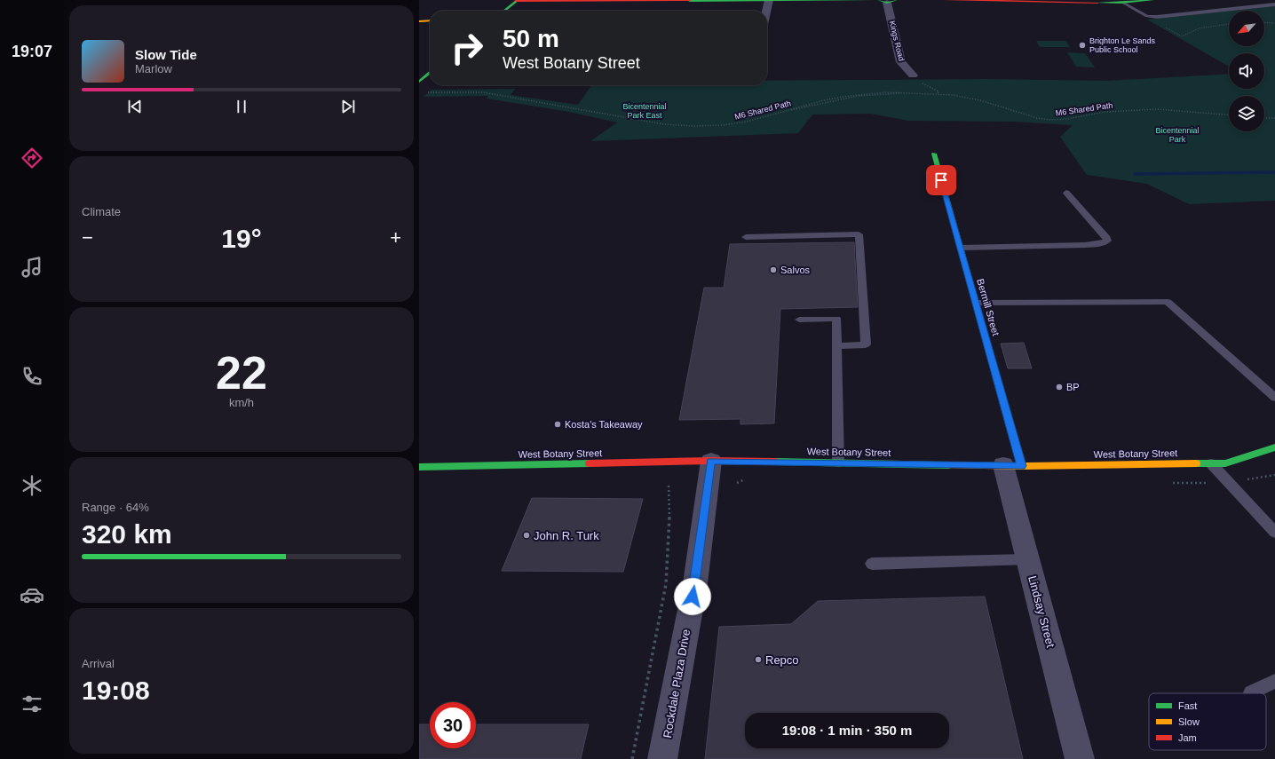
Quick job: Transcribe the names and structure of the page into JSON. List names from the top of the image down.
{
  "streets": {
    "street": [
      "Kings Road",
      "Bermill Street",
      "West Botany Street",
      "Lindsay Street",
      "Rockdale Plaza Drive"
    ],
    "path": ["M6 Shared Path"]
  },
  "crossings": [
    ["Kings Road", "M6 Shared Path"],
    ["Bermill Street", "West Botany Street"],
    ["Bermill Street", "Lindsay Street"],
    ["West Botany Street", "Lindsay Street"],
    ["West Botany Street", "Rockdale Plaza Drive"]
  ],
  "parks": ["Bicentennial Park East", "Bicentennial Park"],
  "places": [
    "Brighton Le Sands Public School",
    "Salvos",
    "BP",
    "Kosta's Takeaway",
    "John R. Turk",
    "Repco"
  ],
  "legend": ["Fast", "Slow", "Jam"],
  "north": "bottom left",
  "page": {
    "tabs": "19:07",
    "turn": ["50 m", "West Botany Street"],
    "song": ["Slow Tide", "Marlow"],
    "tile": [
      "Climate",
      ["22", "km/h"],
      ["Range · 64%", "320 km"],
      ["Arrival", "19:08"]
    ],
    "heat": ["−", "19°", "+"],
    "limit": "30",
    "trip": "19:08 · 1 min · 350 m"
  }
}
